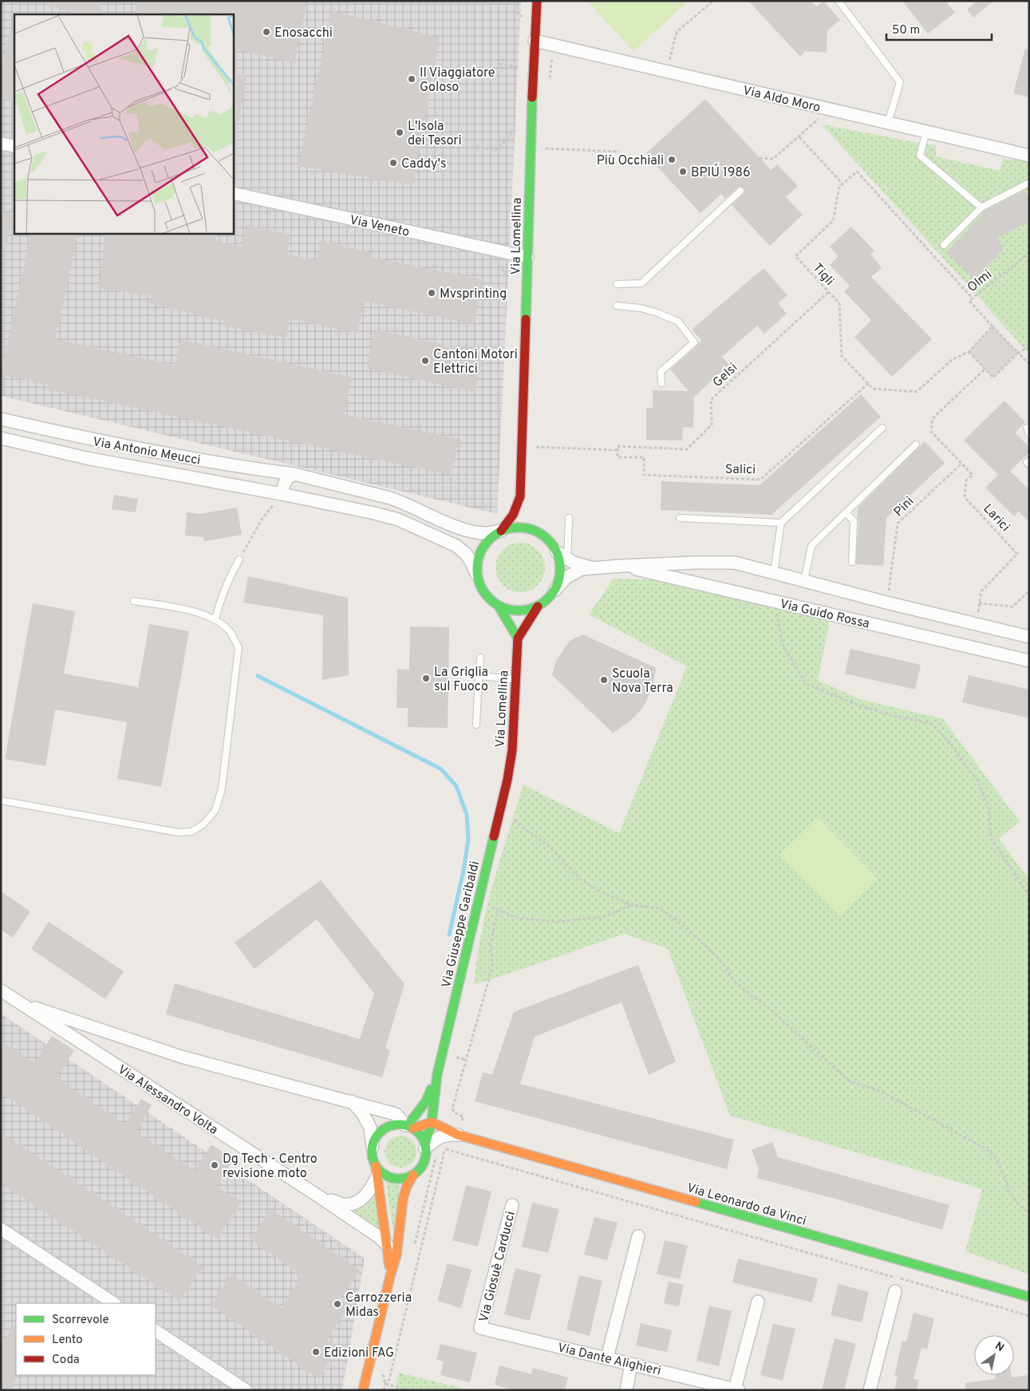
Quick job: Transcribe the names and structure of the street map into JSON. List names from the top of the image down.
{
  "streets": {
    "main road": ["Via Lomellina", "Via Giuseppe Garibaldi", "Via Leonardo da Vinci"],
    "street": [
      "Via Aldo Moro",
      "Via Veneto",
      "Via Antonio Meucci",
      "Via Guido Rossa",
      "Via Alessandro Volta",
      "Via Giosuè Carducci",
      "Via Dante Alighieri"
    ],
    "path": [
      "Tigli",
      "Olmi",
      "Gelsi",
      "Salici",
      "Pini",
      "Larici"
    ]
  },
  "crossings": [
    ["Via Aldo Moro", "Via Lomellina"],
    ["Via Veneto", "Via Lomellina"],
    ["Via Lomellina", "Via Antonio Meucci"],
    ["Via Lomellina", "Via Guido Rossa"],
    ["Via Lomellina", "Via Giuseppe Garibaldi"],
    ["Tigli", "Gelsi"],
    ["Tigli", "Salici"],
    ["Gelsi", "Salici"],
    ["Via Antonio Meucci", "Via Guido Rossa"],
    ["Pini", "Larici"],
    ["Pini", "Via Guido Rossa"],
    ["Larici", "Via Guido Rossa"],
    ["Via Giuseppe Garibaldi", "Via Alessandro Volta"],
    ["Via Giuseppe Garibaldi", "Via Leonardo da Vinci"],
    ["Via Giosuè Carducci", "Via Dante Alighieri"]
  ],
  "places": [
    "Enosacchi",
    "Il Viaggiatore Goloso",
    "L'Isola dei Tesori",
    "Più Occhiali",
    "Caddy's",
    "BPIÚ 1986",
    "Mvsprinting",
    "Cantoni Motori Elettrici",
    "La Griglia sul Fuoco",
    "Scuola Nova Terra",
    "Dg Tech - Centro revisione moto",
    "Carrozzeria Midas",
    "Edizioni FAG"
  ],
  "legend": ["Scorrevole", "Lento", "Coda"],
  "scale_bar": "50 m",
  "north": "top right"
}
